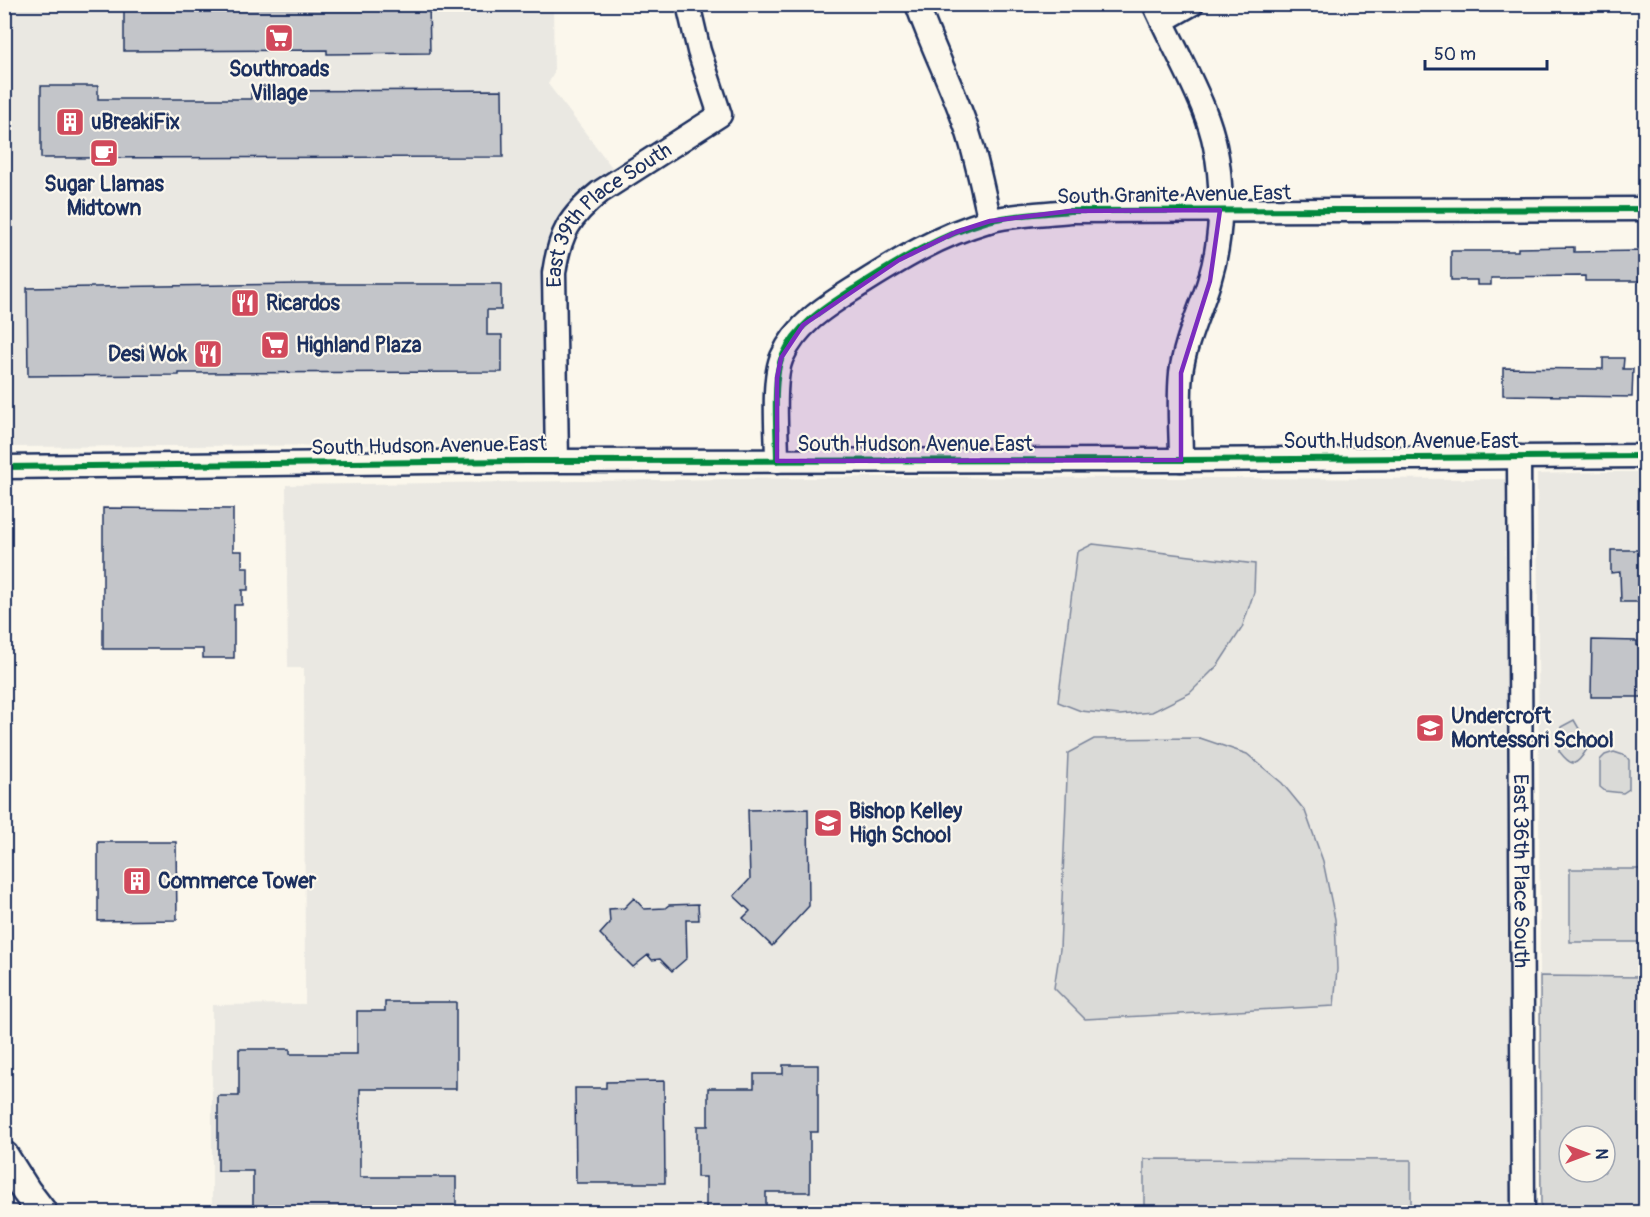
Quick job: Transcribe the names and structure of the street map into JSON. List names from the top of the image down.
{
  "streets": {
    "street": [
      "South Granite Avenue East",
      "East 39th Place South",
      "South Hudson Avenue East",
      "East 36th Place South"
    ]
  },
  "crossings": [
    ["South Granite Avenue East", "South Hudson Avenue East"],
    ["East 39th Place South", "South Hudson Avenue East"],
    ["South Hudson Avenue East", "East 36th Place South"]
  ],
  "places": {
    "supermarket": ["Southroads Village", "Highland Plaza"],
    "building": ["uBreakiFix", "Commerce Tower"],
    "cafe": ["Sugar Llamas Midtown"],
    "restaurant": ["Ricardos", "Desi Wok"],
    "school or university": ["Undercroft Montessori School", "Bishop Kelley High School"]
  },
  "scale_bar": "50 m",
  "north": "right"
}
